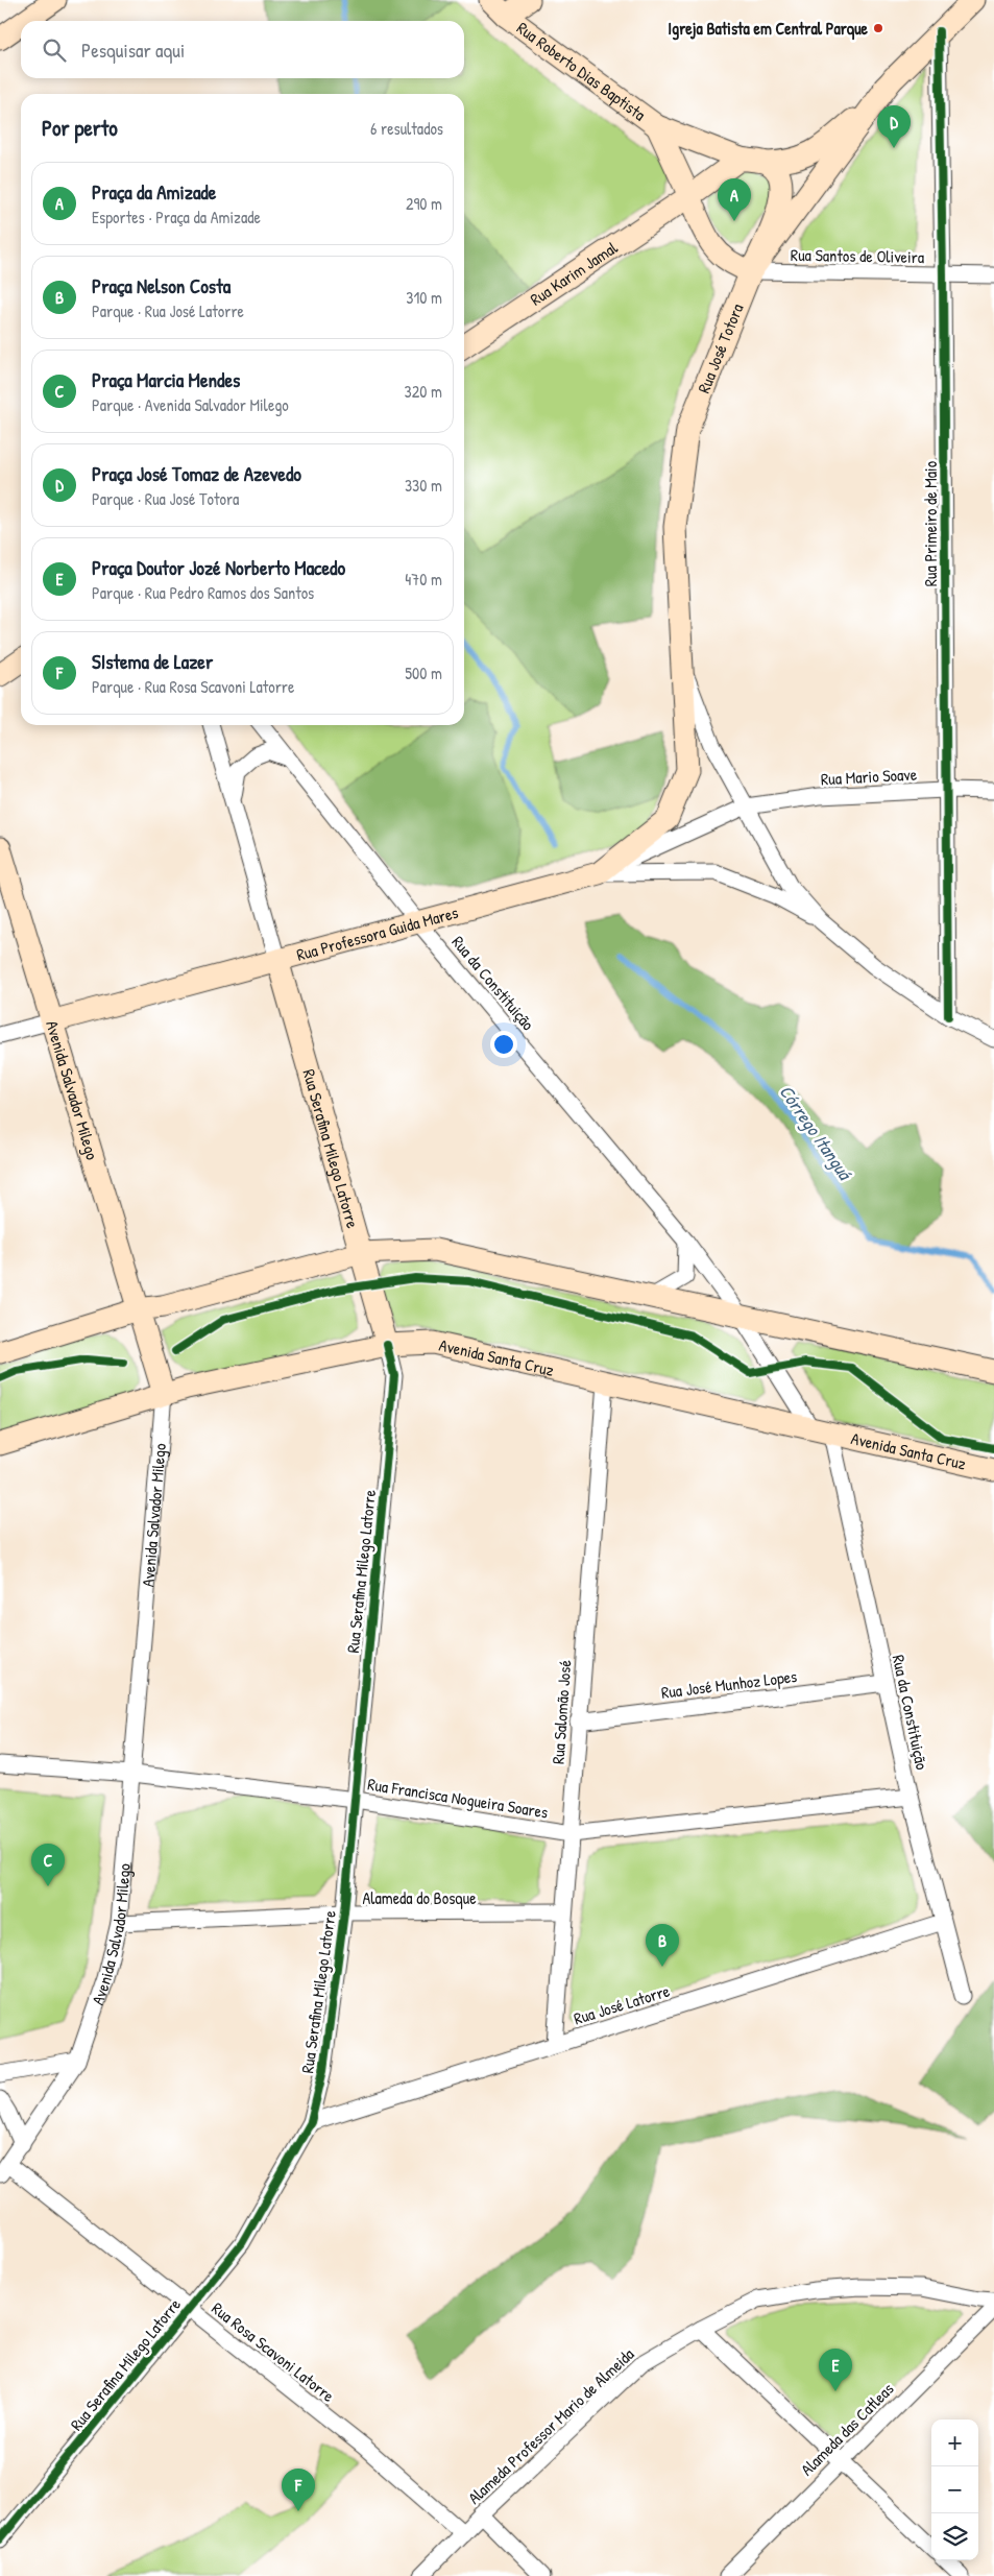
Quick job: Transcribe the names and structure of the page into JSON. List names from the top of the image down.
{
  "streets": {
    "main road": [
      "Rua Roberto Dias Baptista",
      "Rua Karim Jamal",
      "Rua José Totora",
      "Rua Professora Guida Mares",
      "Avenida Salvador Milego",
      "Rua Serafina Milego Latorre",
      "Avenida Santa Cruz"
    ],
    "street": [
      "Rua Santos de Oliveira",
      "Rua Primeiro de Maio",
      "Rua Mario Soave",
      "Rua da Constituição",
      "Rua José Munhoz Lopes",
      "Rua Salomão José",
      "Rua Francisca Nogueira Soares",
      "Alameda do Bosque",
      "Rua José Latorre",
      "Rua Rosa Scavoni Latorre",
      "Alameda Professor Mario de Almeida",
      "Alameda das Catleas"
    ]
  },
  "crossings": [
    ["Rua Roberto Dias Baptista", "Rua Santos de Oliveira"],
    ["Rua Roberto Dias Baptista", "Rua Karim Jamal"],
    ["Rua Roberto Dias Baptista", "Rua José Totora"],
    ["Rua Santos de Oliveira", "Rua José Totora"],
    ["Rua Santos de Oliveira", "Rua Primeiro de Maio"],
    ["Rua José Totora", "Rua Primeiro de Maio"],
    ["Rua José Totora", "Rua Mario Soave"],
    ["Rua José Totora", "Rua Professora Guida Mares"],
    ["Rua Primeiro de Maio", "Rua Mario Soave"],
    ["Rua Mario Soave", "Rua Professora Guida Mares"],
    ["Rua Professora Guida Mares", "Rua da Constituição"],
    ["Rua Professora Guida Mares", "Avenida Salvador Milego"],
    ["Rua Professora Guida Mares", "Rua Serafina Milego Latorre"],
    ["Rua da Constituição", "Avenida Santa Cruz"],
    ["Rua da Constituição", "Rua José Munhoz Lopes"],
    ["Rua da Constituição", "Rua Francisca Nogueira Soares"],
    ["Rua da Constituição", "Rua José Latorre"],
    ["Avenida Salvador Milego", "Avenida Santa Cruz"],
    ["Avenida Salvador Milego", "Rua Francisca Nogueira Soares"],
    ["Avenida Salvador Milego", "Alameda do Bosque"],
    ["Avenida Salvador Milego", "Rua Rosa Scavoni Latorre"],
    ["Rua Serafina Milego Latorre", "Avenida Santa Cruz"],
    ["Rua Serafina Milego Latorre", "Rua Francisca Nogueira Soares"],
    ["Rua Serafina Milego Latorre", "Alameda do Bosque"],
    ["Rua Serafina Milego Latorre", "Rua José Latorre"],
    ["Rua Serafina Milego Latorre", "Rua Rosa Scavoni Latorre"],
    ["Avenida Santa Cruz", "Rua Salomão José"],
    ["Rua José Munhoz Lopes", "Rua Salomão José"],
    ["Rua Salomão José", "Rua Francisca Nogueira Soares"],
    ["Rua Salomão José", "Alameda do Bosque"],
    ["Rua Salomão José", "Rua José Latorre"],
    ["Rua Rosa Scavoni Latorre", "Alameda Professor Mario de Almeida"]
  ],
  "water": ["Córrego Itanguá"],
  "places": ["Igreja Batista em Central Parque"],
  "page": {
    "search": "Pesquisar aqui",
    "heading": ["Por perto", "6 resultados"],
    "pins": [
      "D",
      "A",
      "C",
      "B",
      "E",
      "F"
    ],
    "list": [
      {
        "mark": "A",
        "name": "Praça da Amizade",
        "note": "Esportes · Praça da Amizade",
        "value": "290 m"
      },
      {
        "mark": "B",
        "name": "Praça Nelson Costa",
        "note": "Parque · Rua José Latorre",
        "value": "310 m"
      },
      {
        "mark": "C",
        "name": "Praça Marcia Mendes",
        "note": "Parque · Avenida Salvador Milego",
        "value": "320 m"
      },
      {
        "mark": "D",
        "name": "Praça José Tomaz de Azevedo",
        "note": "Parque · Rua José Totora",
        "value": "330 m"
      },
      {
        "mark": "E",
        "name": "Praça Doutor Jozé Norberto Macedo",
        "note": "Parque · Rua Pedro Ramos dos Santos",
        "value": "470 m"
      },
      {
        "mark": "F",
        "name": "SIstema de Lazer",
        "note": "Parque · Rua Rosa Scavoni Latorre",
        "value": "500 m"
      }
    ],
    "map_buttons": ["+", "−"]
  }
}
